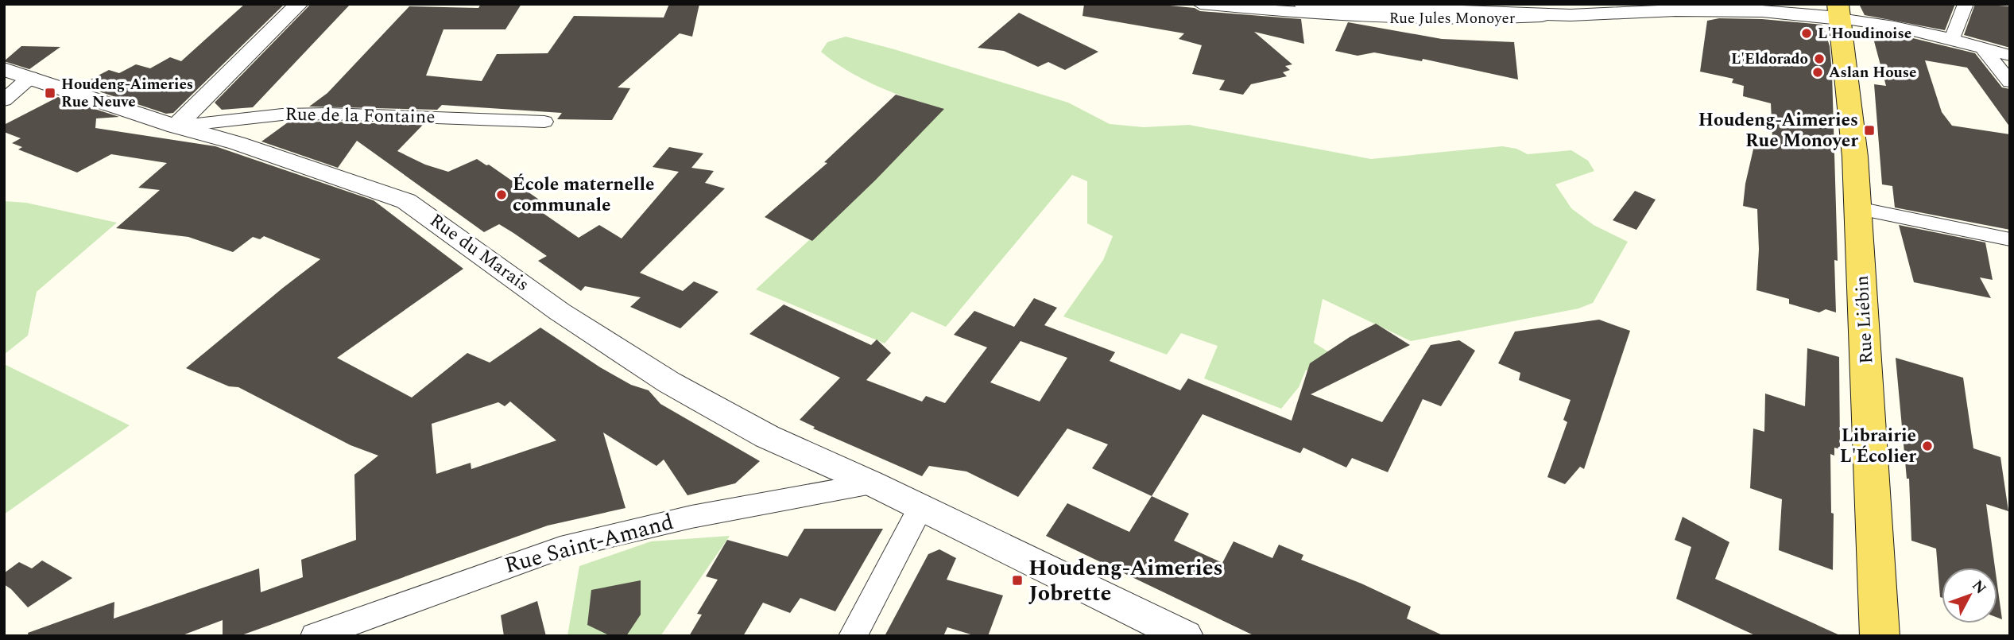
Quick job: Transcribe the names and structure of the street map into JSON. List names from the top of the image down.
{
  "streets": {
    "main road": ["Rue Liébin"],
    "street": [
      "Rue Jules Monoyer",
      "Rue de la Fontaine",
      "Rue du Marais",
      "Rue Saint-Amand"
    ]
  },
  "crossings": [
    ["Rue Jules Monoyer", "Rue Liébin"],
    ["Rue de la Fontaine", "Rue du Marais"],
    ["Rue du Marais", "Rue Saint-Amand"]
  ],
  "places": {
    "other": [
      "L'Houdinoise",
      "L'Eldorado",
      "Aslan House",
      "École maternelle communale",
      "Librairie L'Écolier"
    ],
    "transit": ["Houdeng-Aimeries Rue Neuve", "Houdeng-Aimeries Rue Monoyer", "Houdeng-Aimeries Jobrette"]
  },
  "north": "top right"
}
